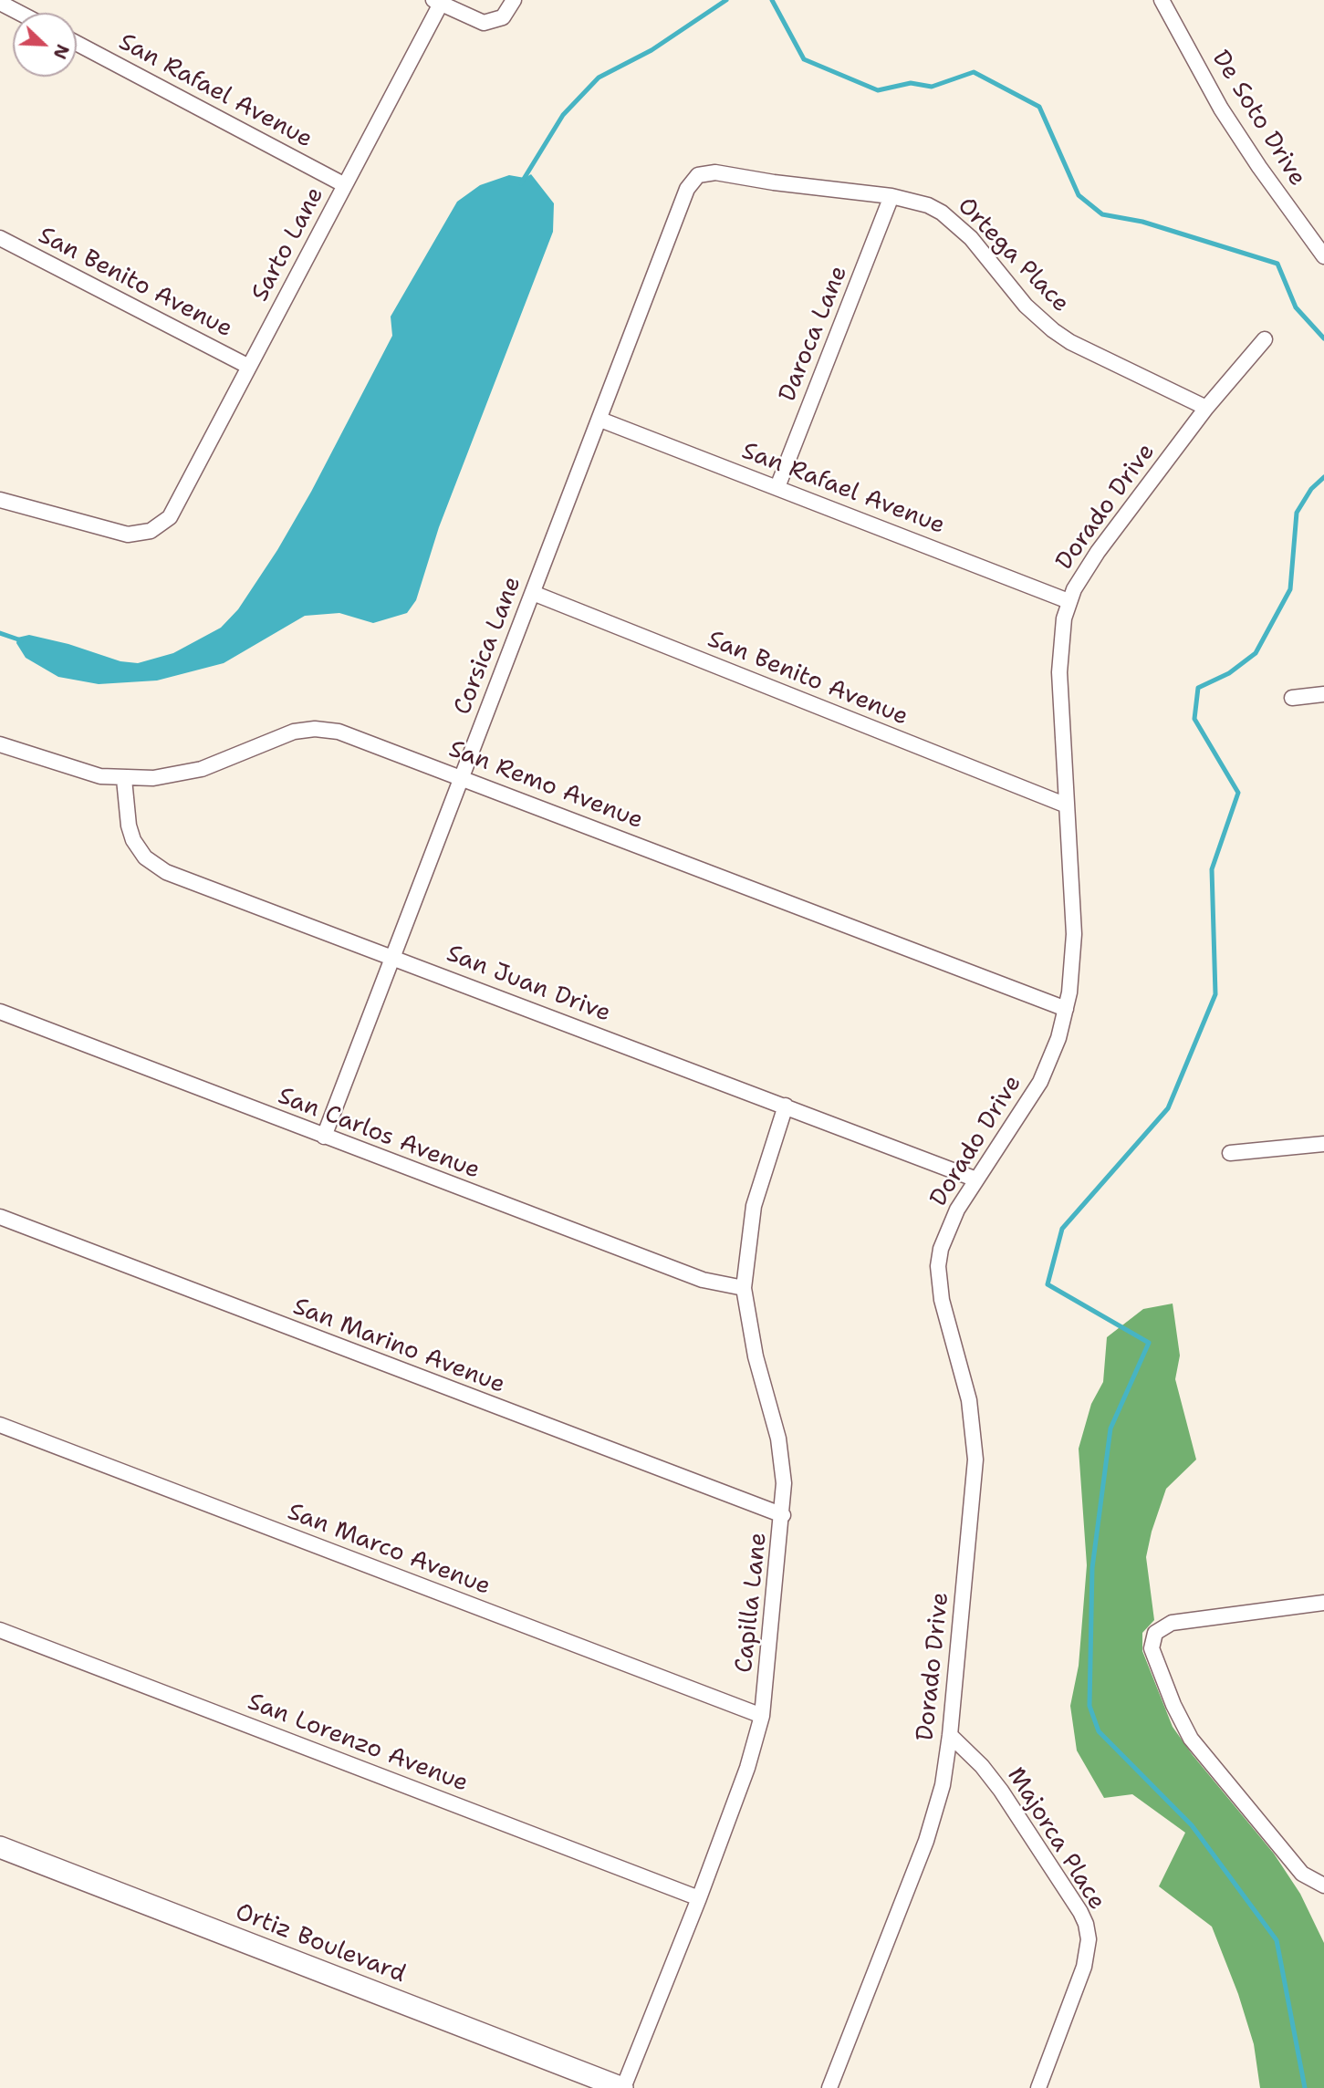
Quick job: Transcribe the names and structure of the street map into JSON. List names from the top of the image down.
{
  "streets": {
    "street": [
      "San Rafael Avenue",
      "De Soto Drive",
      "Sarto Lane",
      "Ortega Place",
      "San Benito Avenue",
      "Daroca Lane",
      "Dorado Drive",
      "Corsica Lane",
      "San Remo Avenue",
      "San Juan Drive",
      "San Carlos Avenue",
      "San Marino Avenue",
      "San Marco Avenue",
      "Capilla Lane",
      "San Lorenzo Avenue",
      "Majorca Place",
      "Ortiz Boulevard"
    ]
  },
  "crossings": [
    ["San Rafael Avenue", "Sarto Lane"],
    ["San Rafael Avenue", "Daroca Lane"],
    ["San Rafael Avenue", "Dorado Drive"],
    ["San Rafael Avenue", "Corsica Lane"],
    ["Sarto Lane", "San Benito Avenue"],
    ["Ortega Place", "Daroca Lane"],
    ["Ortega Place", "Dorado Drive"],
    ["Ortega Place", "Corsica Lane"],
    ["San Benito Avenue", "Dorado Drive"],
    ["San Benito Avenue", "Corsica Lane"],
    ["Dorado Drive", "San Remo Avenue"],
    ["Dorado Drive", "San Juan Drive"],
    ["Dorado Drive", "Majorca Place"],
    ["Corsica Lane", "San Remo Avenue"],
    ["Corsica Lane", "San Juan Drive"],
    ["Corsica Lane", "San Carlos Avenue"],
    ["San Remo Avenue", "San Juan Drive"],
    ["San Juan Drive", "Capilla Lane"],
    ["San Carlos Avenue", "Capilla Lane"],
    ["San Marino Avenue", "Capilla Lane"],
    ["San Marco Avenue", "Capilla Lane"],
    ["Capilla Lane", "San Lorenzo Avenue"],
    ["Capilla Lane", "Ortiz Boulevard"]
  ],
  "north": "bottom right"
}
